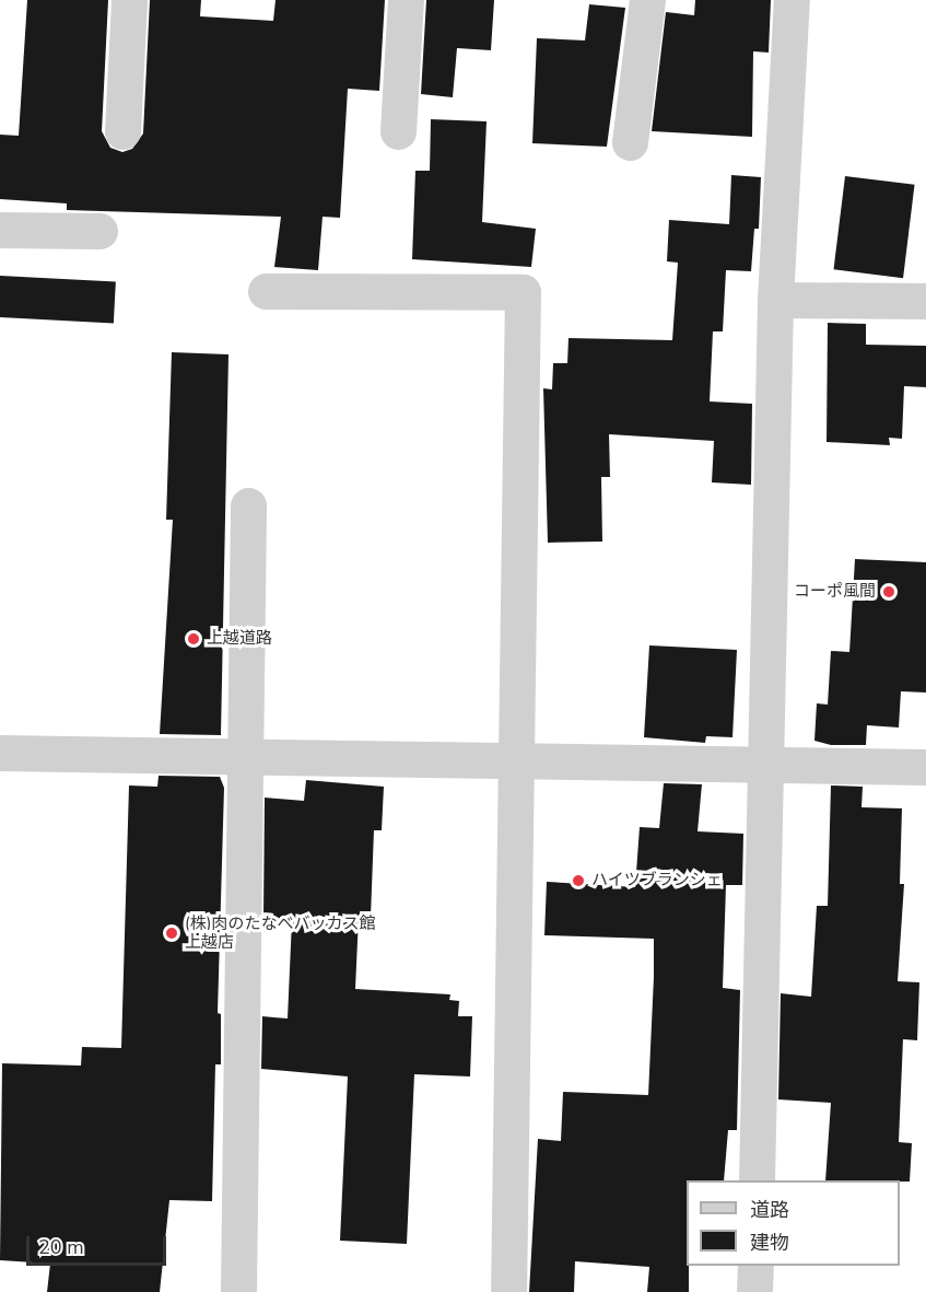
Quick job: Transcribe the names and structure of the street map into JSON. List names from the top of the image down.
{
  "places": [
    "コーポ風間",
    "上越道路",
    "ハイツブランシェ",
    "(株)肉のたなべバッカス館 上越店"
  ],
  "legend": ["道路", "建物"],
  "scale_bar": "20 m"
}
